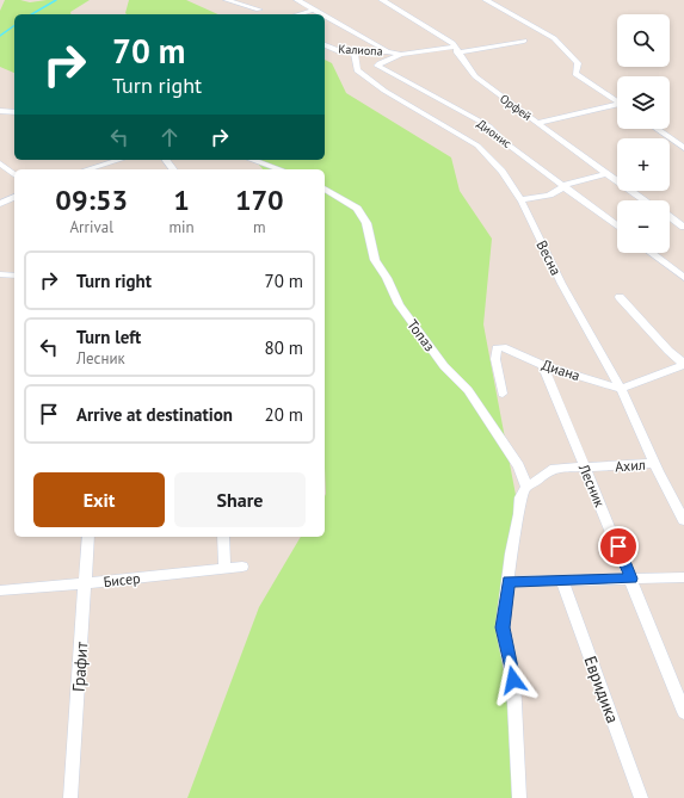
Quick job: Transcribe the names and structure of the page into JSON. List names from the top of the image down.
{
  "streets": {
    "street": [
      "Калиопа",
      "Орфей",
      "Дионис",
      "Весна",
      "Топаз",
      "Диана",
      "Ахил",
      "Лесник",
      "Бисер",
      "Графит",
      "Евридика"
    ]
  },
  "crossings": [
    ["Калиопа", "Орфей"],
    ["Калиопа", "Дионис"],
    ["Калиопа", "Весна"],
    ["Весна", "Диана"],
    ["Весна", "Ахил"],
    ["Топаз", "Ахил"],
    ["Диана", "Лесник"],
    ["Ахил", "Лесник"],
    ["Бисер", "Графит"]
  ],
  "page": {
    "map_buttons": ["+", "−"],
    "turn": ["70 m", "Turn right"],
    "eta": [
      "09:53",
      "Arrival",
      "1",
      "min",
      "170",
      "m"
    ],
    "list": [
      {
        "name": "Turn right",
        "value": "70 m"
      },
      {
        "name": "Turn left",
        "note": "Лесник",
        "value": "80 m"
      },
      {
        "name": "Arrive at destination",
        "value": "20 m"
      }
    ],
    "buttons": ["Exit", "Share"]
  }
}
